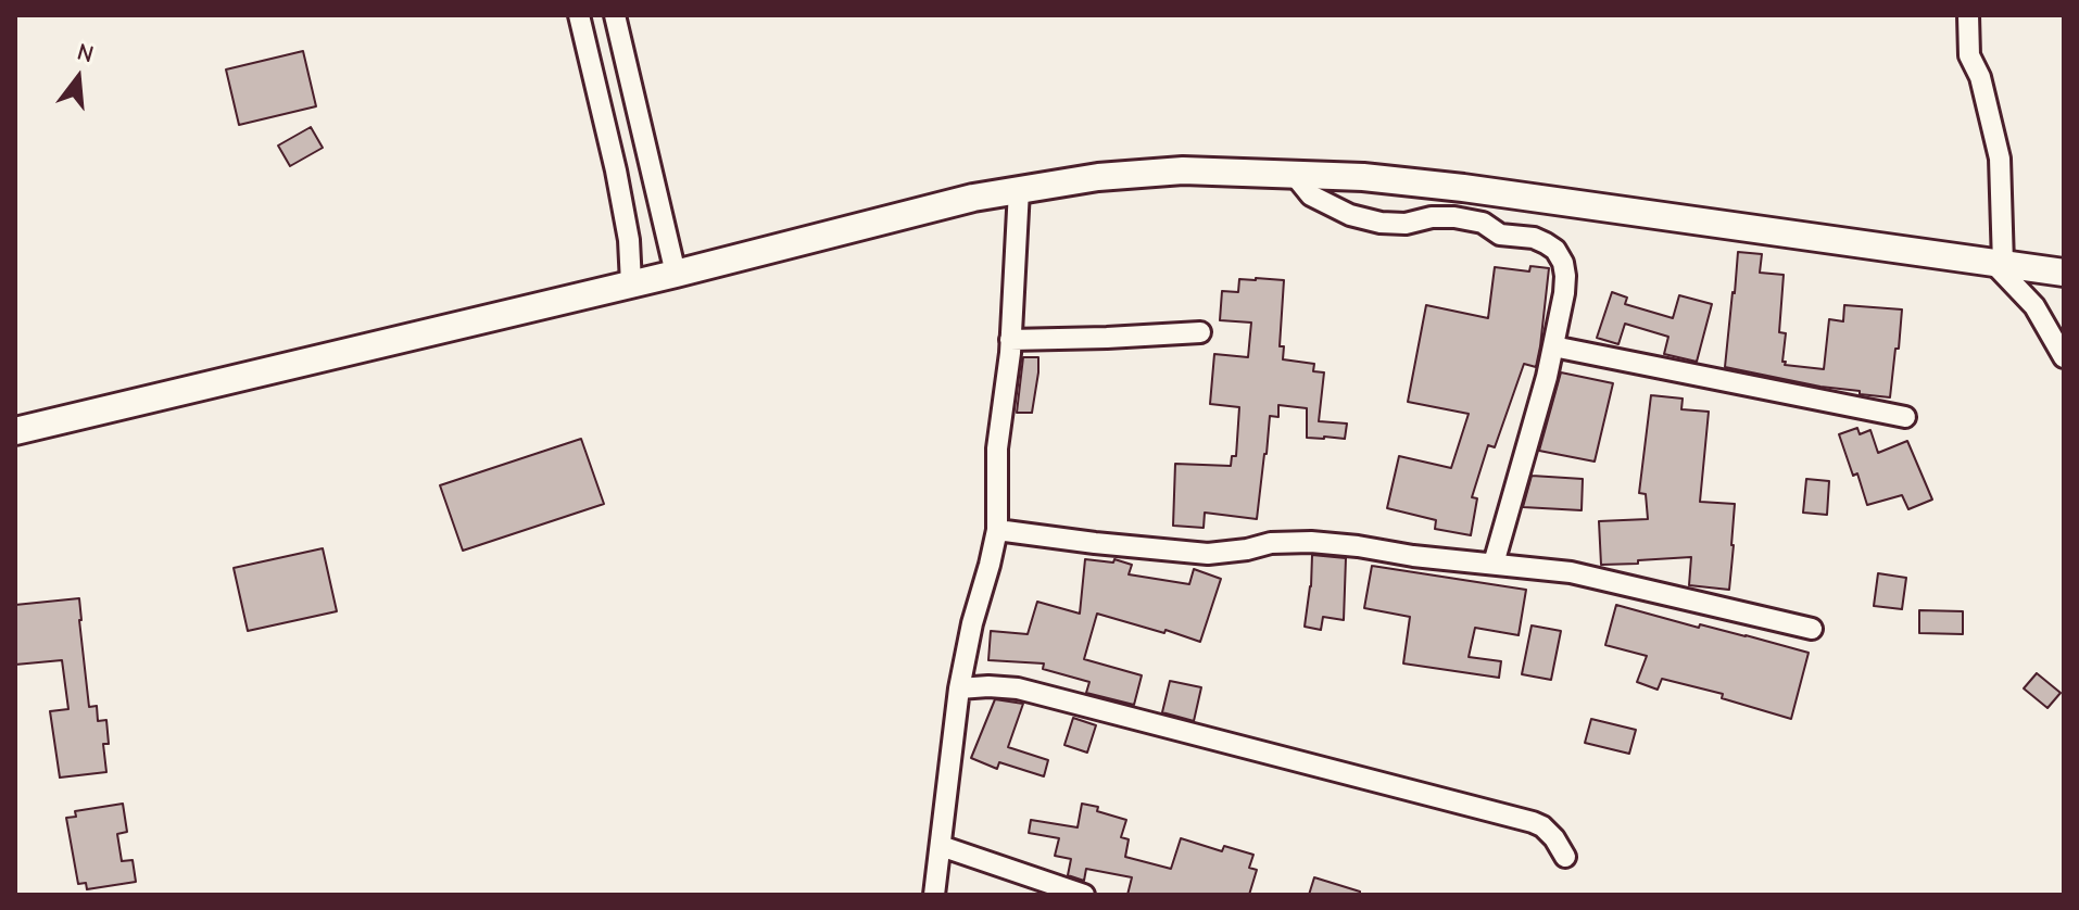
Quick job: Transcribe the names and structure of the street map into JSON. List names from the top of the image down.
{
  "north": "top"
}
